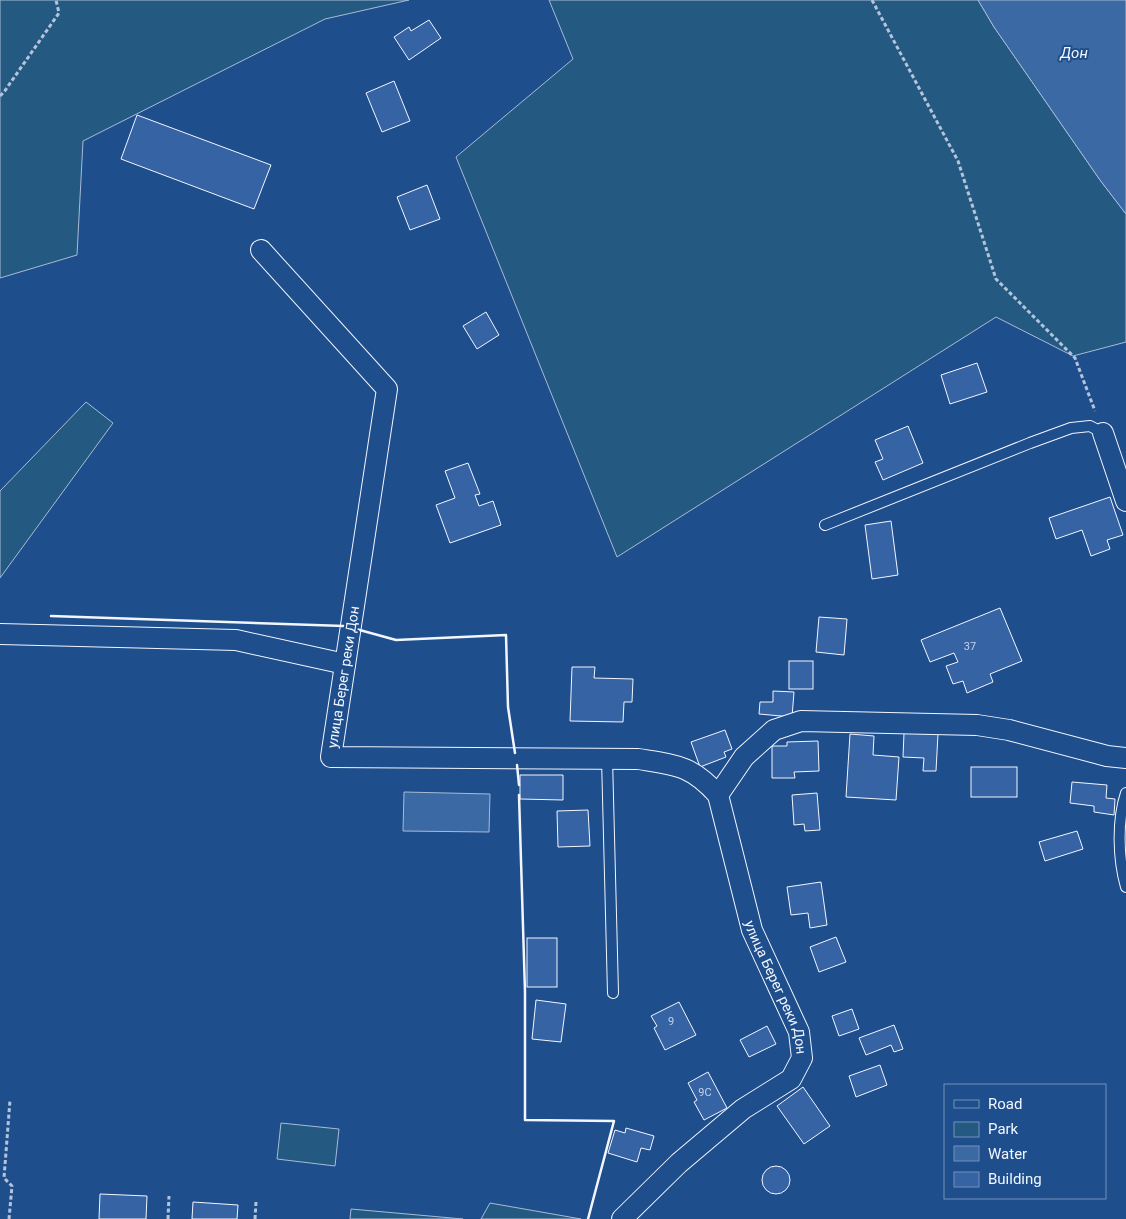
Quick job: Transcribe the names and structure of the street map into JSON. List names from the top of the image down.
{
  "streets": {
    "street": ["улица Берег реки Дон"]
  },
  "water": ["Дон"],
  "house_numbers": ["37", "9", "9С"],
  "legend": [
    "Road",
    "Park",
    "Water",
    "Building"
  ]
}
